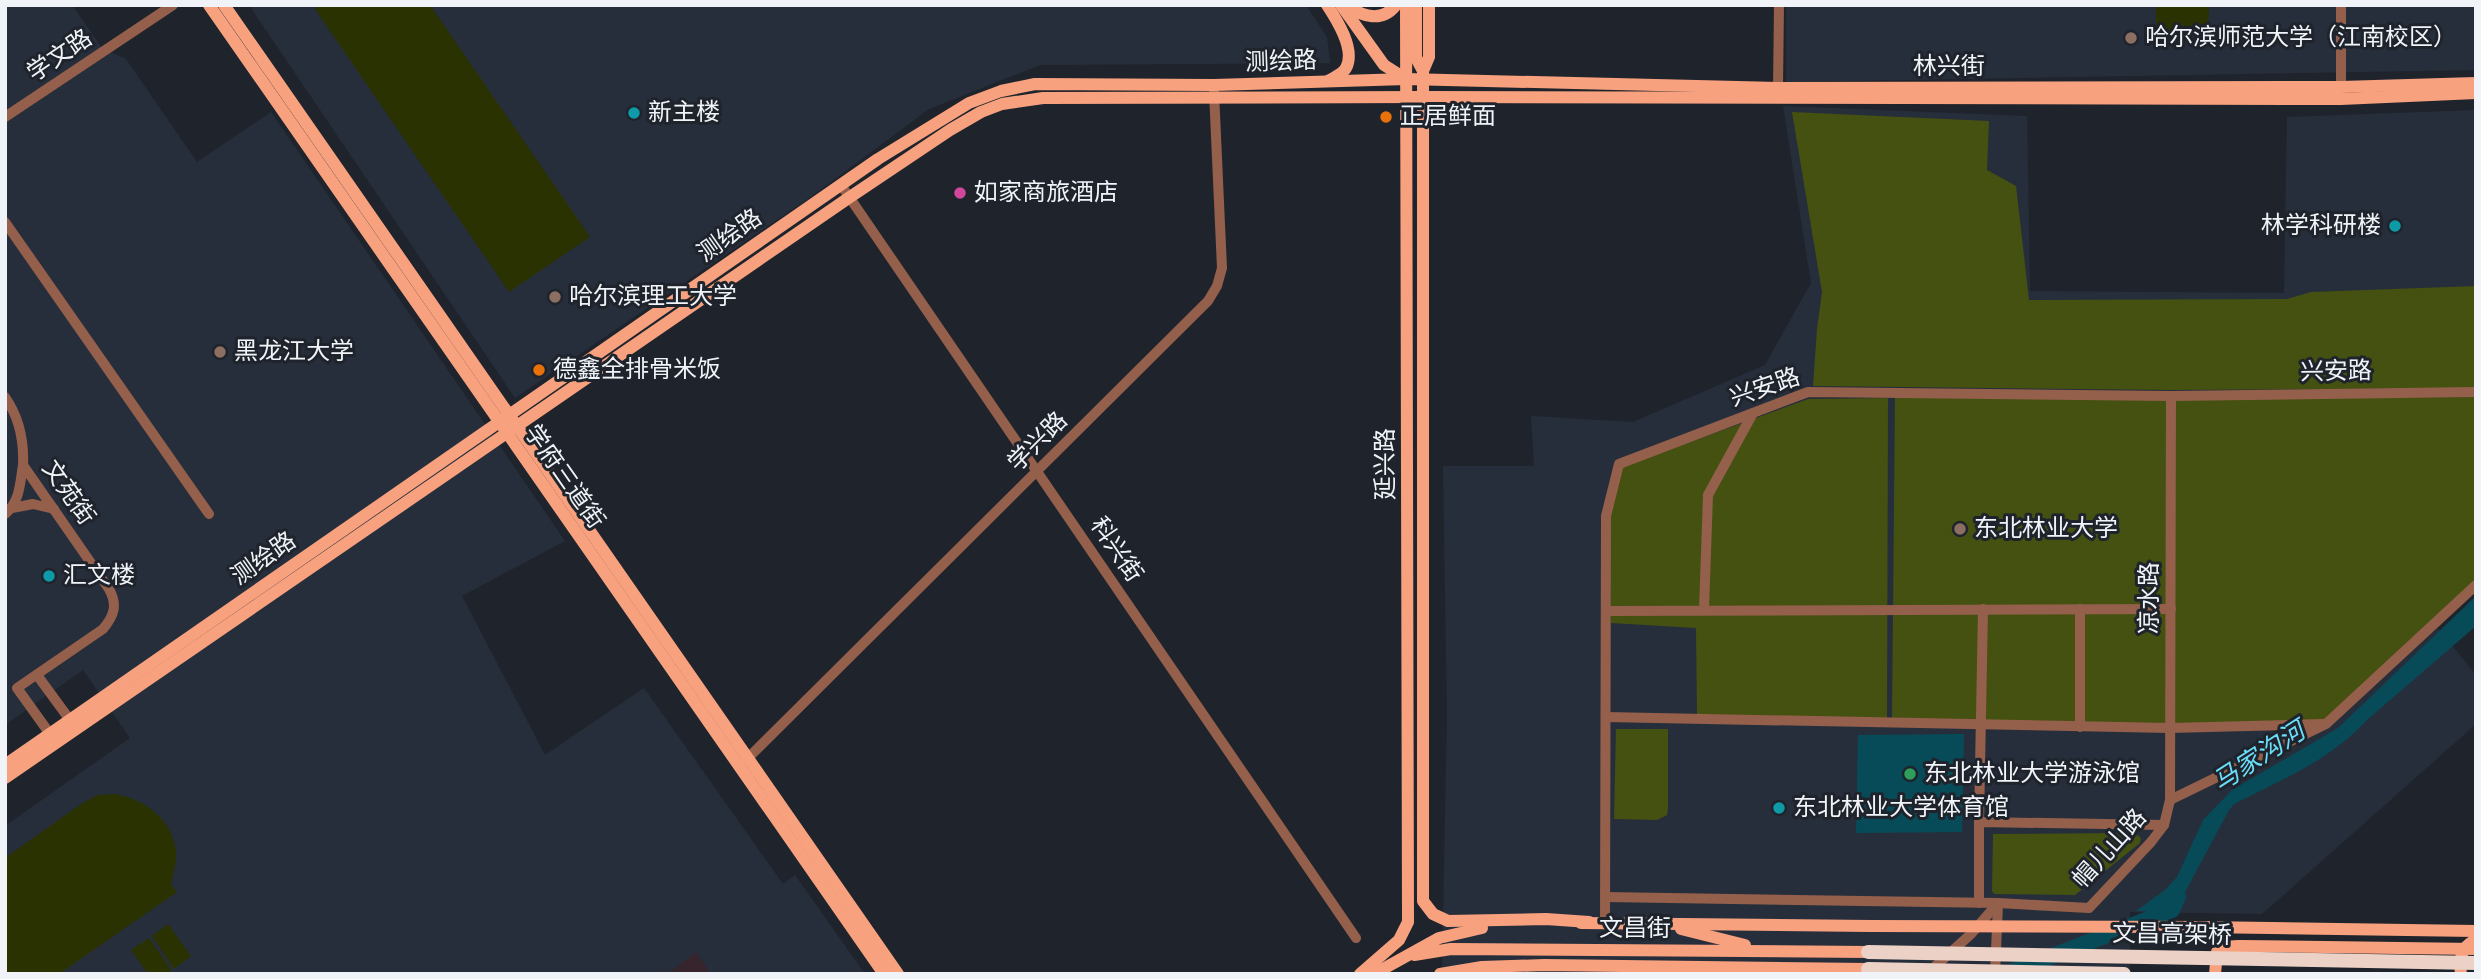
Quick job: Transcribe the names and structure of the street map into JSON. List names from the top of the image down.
{
  "streets": {
    "highway": ["文昌高架桥"],
    "main road": [
      "测绘路",
      "林兴街",
      "延兴路",
      "学府三道街",
      "文昌街"
    ],
    "street": [
      "学文路",
      "兴安路",
      "学兴路",
      "文苑街",
      "科兴街",
      "凉水路",
      "帽儿山路"
    ]
  },
  "crossings": [
    ["测绘路", "林兴街"],
    ["测绘路", "学兴路"],
    ["测绘路", "延兴路"],
    ["测绘路", "学府三道街"],
    ["测绘路", "科兴街"],
    ["林兴街", "延兴路"],
    ["兴安路", "凉水路"],
    ["兴安路", "帽儿山路"],
    ["学兴路", "学府三道街"],
    ["学兴路", "科兴街"],
    ["凉水路", "帽儿山路"],
    ["文昌街", "文昌高架桥"]
  ],
  "water": ["马家沟河"],
  "places": [
    "哈尔滨师范大学（江南校区）",
    "新主楼",
    "正居鲜面",
    "如家商旅酒店",
    "林学科研楼",
    "哈尔滨理工大学",
    "黑龙江大学",
    "德鑫全排骨米饭",
    "东北林业大学",
    "汇文楼",
    "东北林业大学游泳馆",
    "东北林业大学体育馆"
  ]
}
